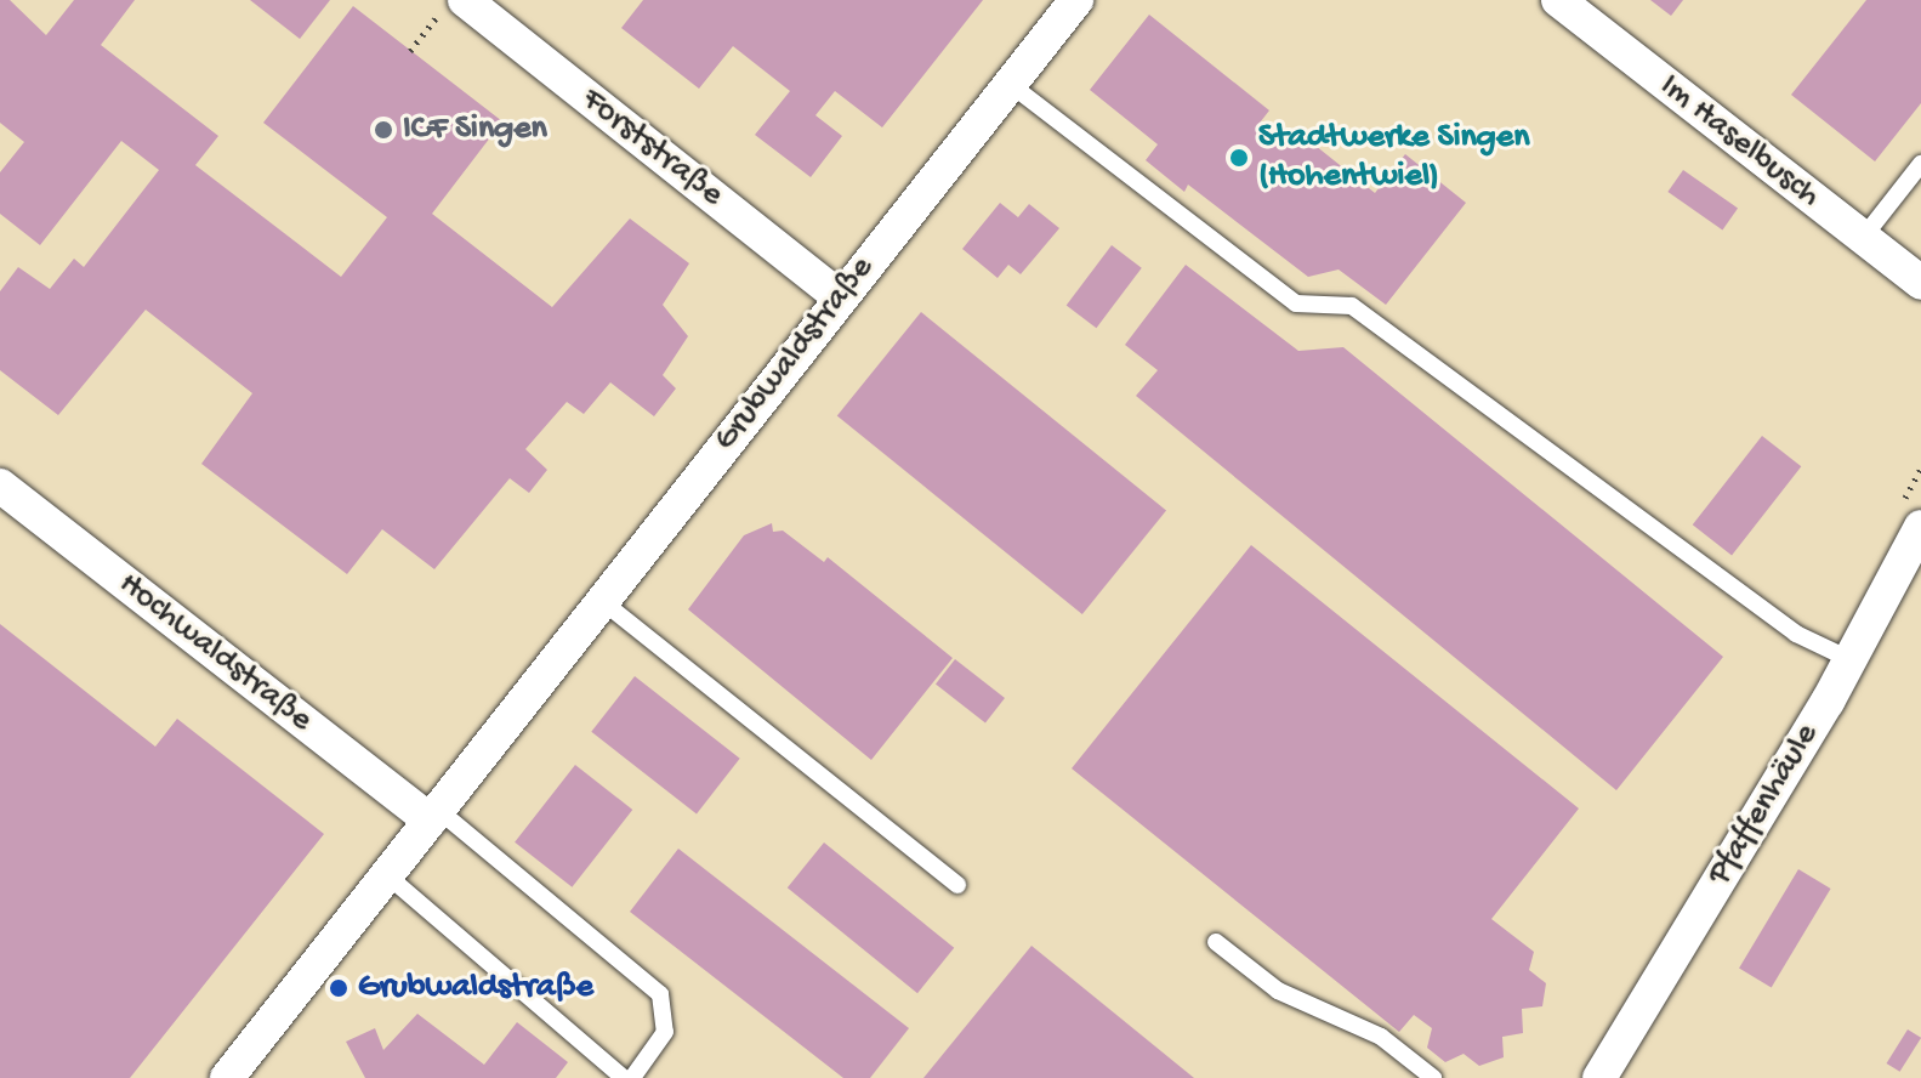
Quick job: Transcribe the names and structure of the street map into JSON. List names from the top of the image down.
{
  "streets": {
    "street": [
      "Im Haselbusch",
      "Forststraße",
      "Grubwaldstraße",
      "Hochwaldstraße",
      "Pfaffenhäule"
    ]
  },
  "crossings": [
    ["Forststraße", "Grubwaldstraße"],
    ["Grubwaldstraße", "Hochwaldstraße"]
  ],
  "places": ["ICF Singen", "Stadtwerke Singen (Hohentwiel)", "Grubwaldstraße"]
}
